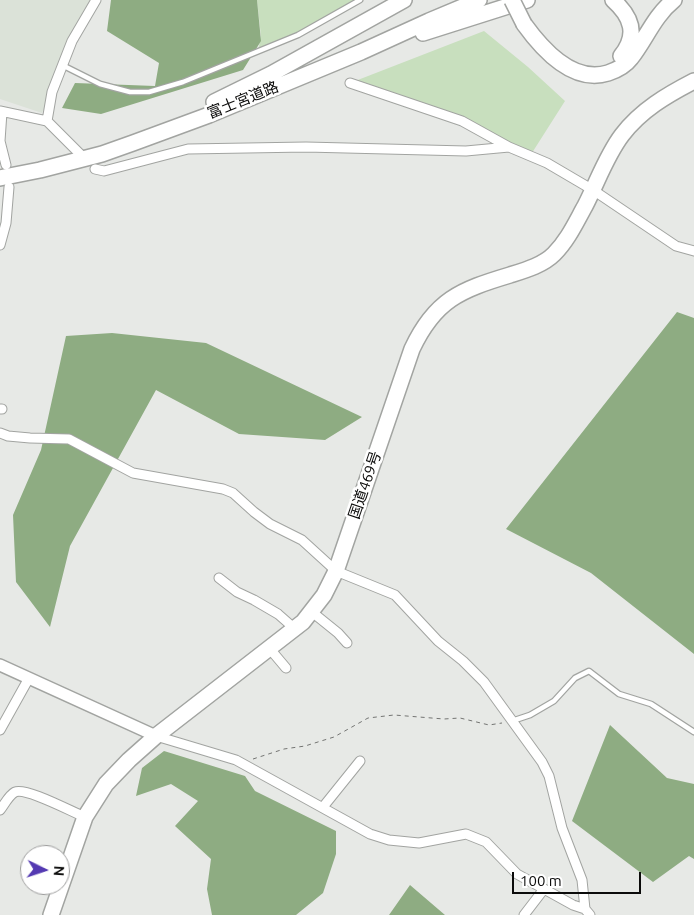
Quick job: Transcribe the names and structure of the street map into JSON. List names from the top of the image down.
{
  "streets": {
    "highway": ["富士宮道路", "国道469号"]
  },
  "scale_bar": "100 m",
  "north": "right"
}
